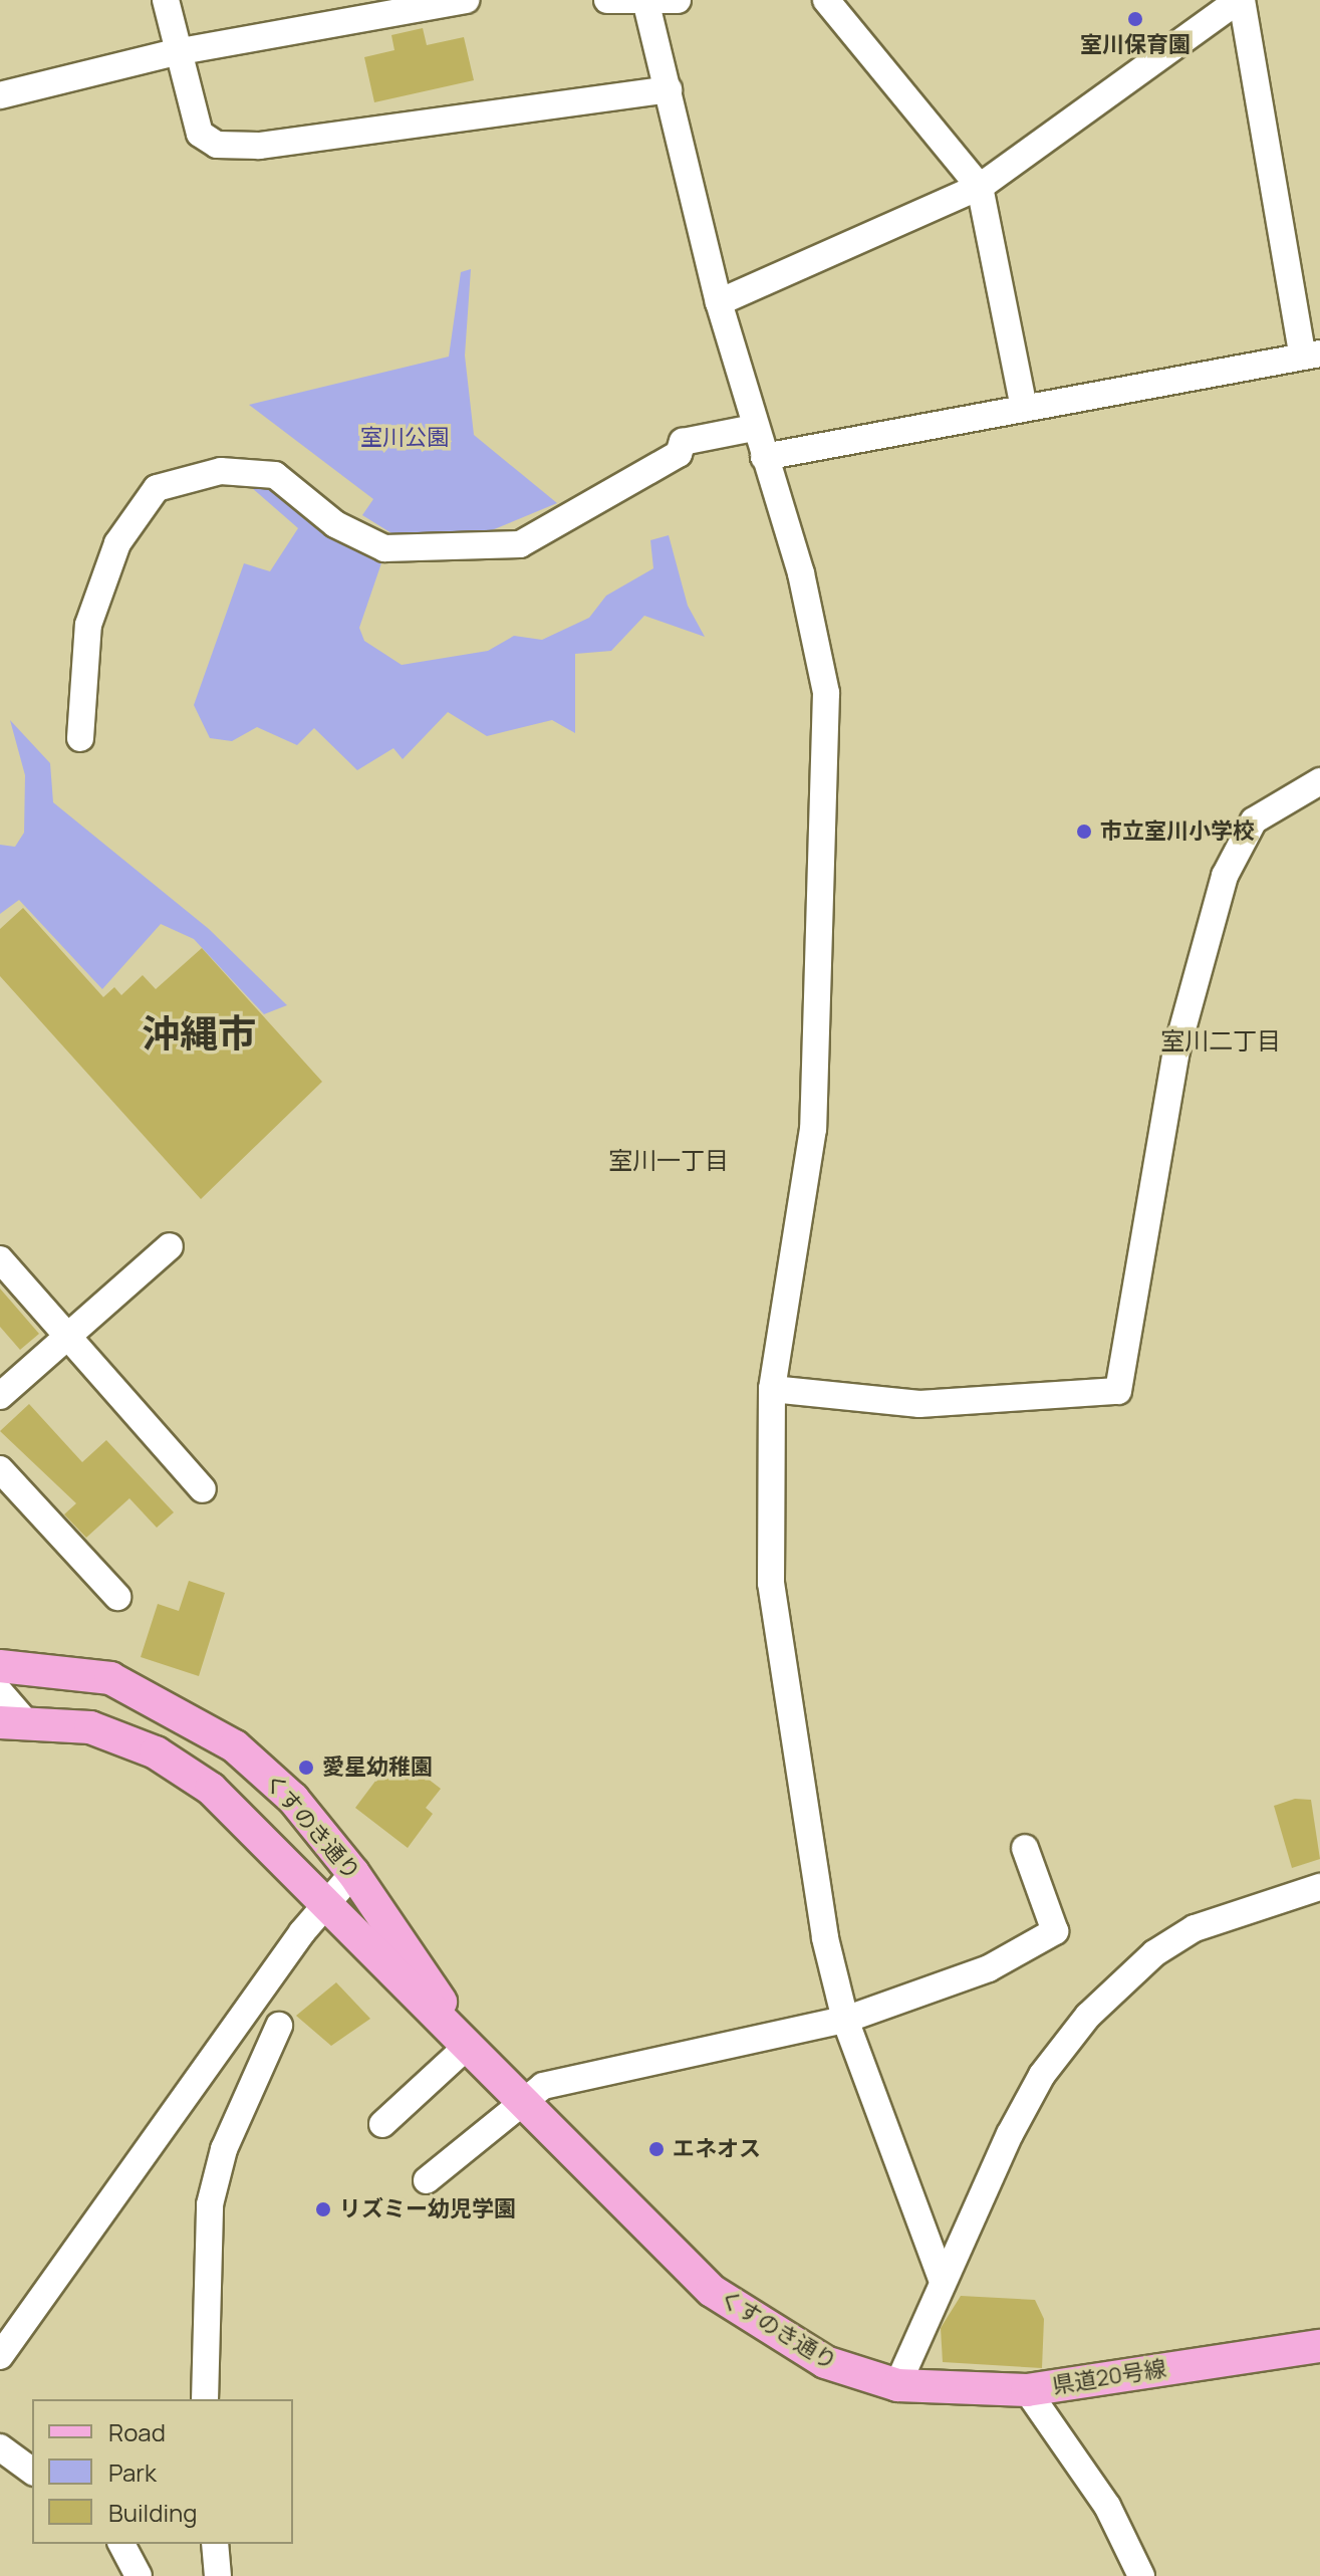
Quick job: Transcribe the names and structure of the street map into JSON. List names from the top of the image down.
{
  "streets": {
    "main road": ["くすのき通り", "県道20号線"]
  },
  "crossings": [
    ["くすのき通り", "県道20号線"]
  ],
  "districts": ["沖縄市", "室川二丁目", "室川一丁目"],
  "parks": ["室川公園"],
  "places": [
    "室川保育園",
    "市立室川小学校",
    "愛星幼稚園",
    "エネオス",
    "リズミー幼児学園"
  ],
  "legend": ["Road", "Park", "Building"]
}
